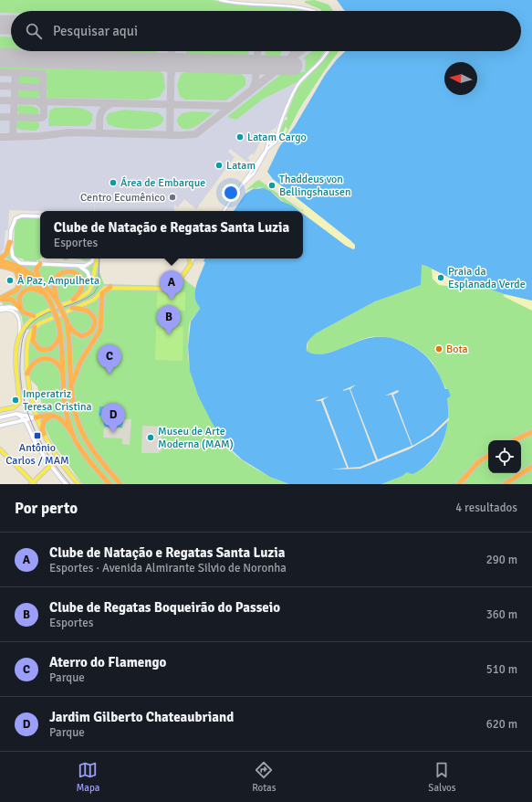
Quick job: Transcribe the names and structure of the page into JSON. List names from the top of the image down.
{
  "places": {
    "other": [
      "Latam Cargo",
      "Latam",
      "Área de Embarque",
      "Thaddeus von Bellingshausen",
      "Centro Ecumênico",
      "Praia da Esplanada Verde",
      "À Paz, Ampulheta",
      "Bota",
      "Imperatriz Teresa Cristina",
      "Museu de Arte Moderna (MAM)"
    ],
    "transit": ["Antônio Carlos / MAM"]
  },
  "north": "left",
  "page": {
    "search": "Pesquisar aqui",
    "popup": ["Clube de Natação e Regatas Santa Luzia", "Esportes"],
    "pins": [
      "A",
      "B",
      "C",
      "D"
    ],
    "heading": ["Por perto", "4 resultados"],
    "list": [
      {
        "mark": "A",
        "name": "Clube de Natação e Regatas Santa Luzia",
        "note": "Esportes · Avenida Almirante Silvio de Noronha",
        "value": "290 m"
      },
      {
        "mark": "B",
        "name": "Clube de Regatas Boqueirão do Passeio",
        "note": "Esportes",
        "value": "360 m"
      },
      {
        "mark": "C",
        "name": "Aterro do Flamengo",
        "note": "Parque",
        "value": "510 m"
      },
      {
        "mark": "D",
        "name": "Jardim Gilberto Chateaubriand",
        "note": "Parque",
        "value": "620 m"
      }
    ],
    "nav": ["Mapa", "Rotas", "Salvos"]
  }
}
